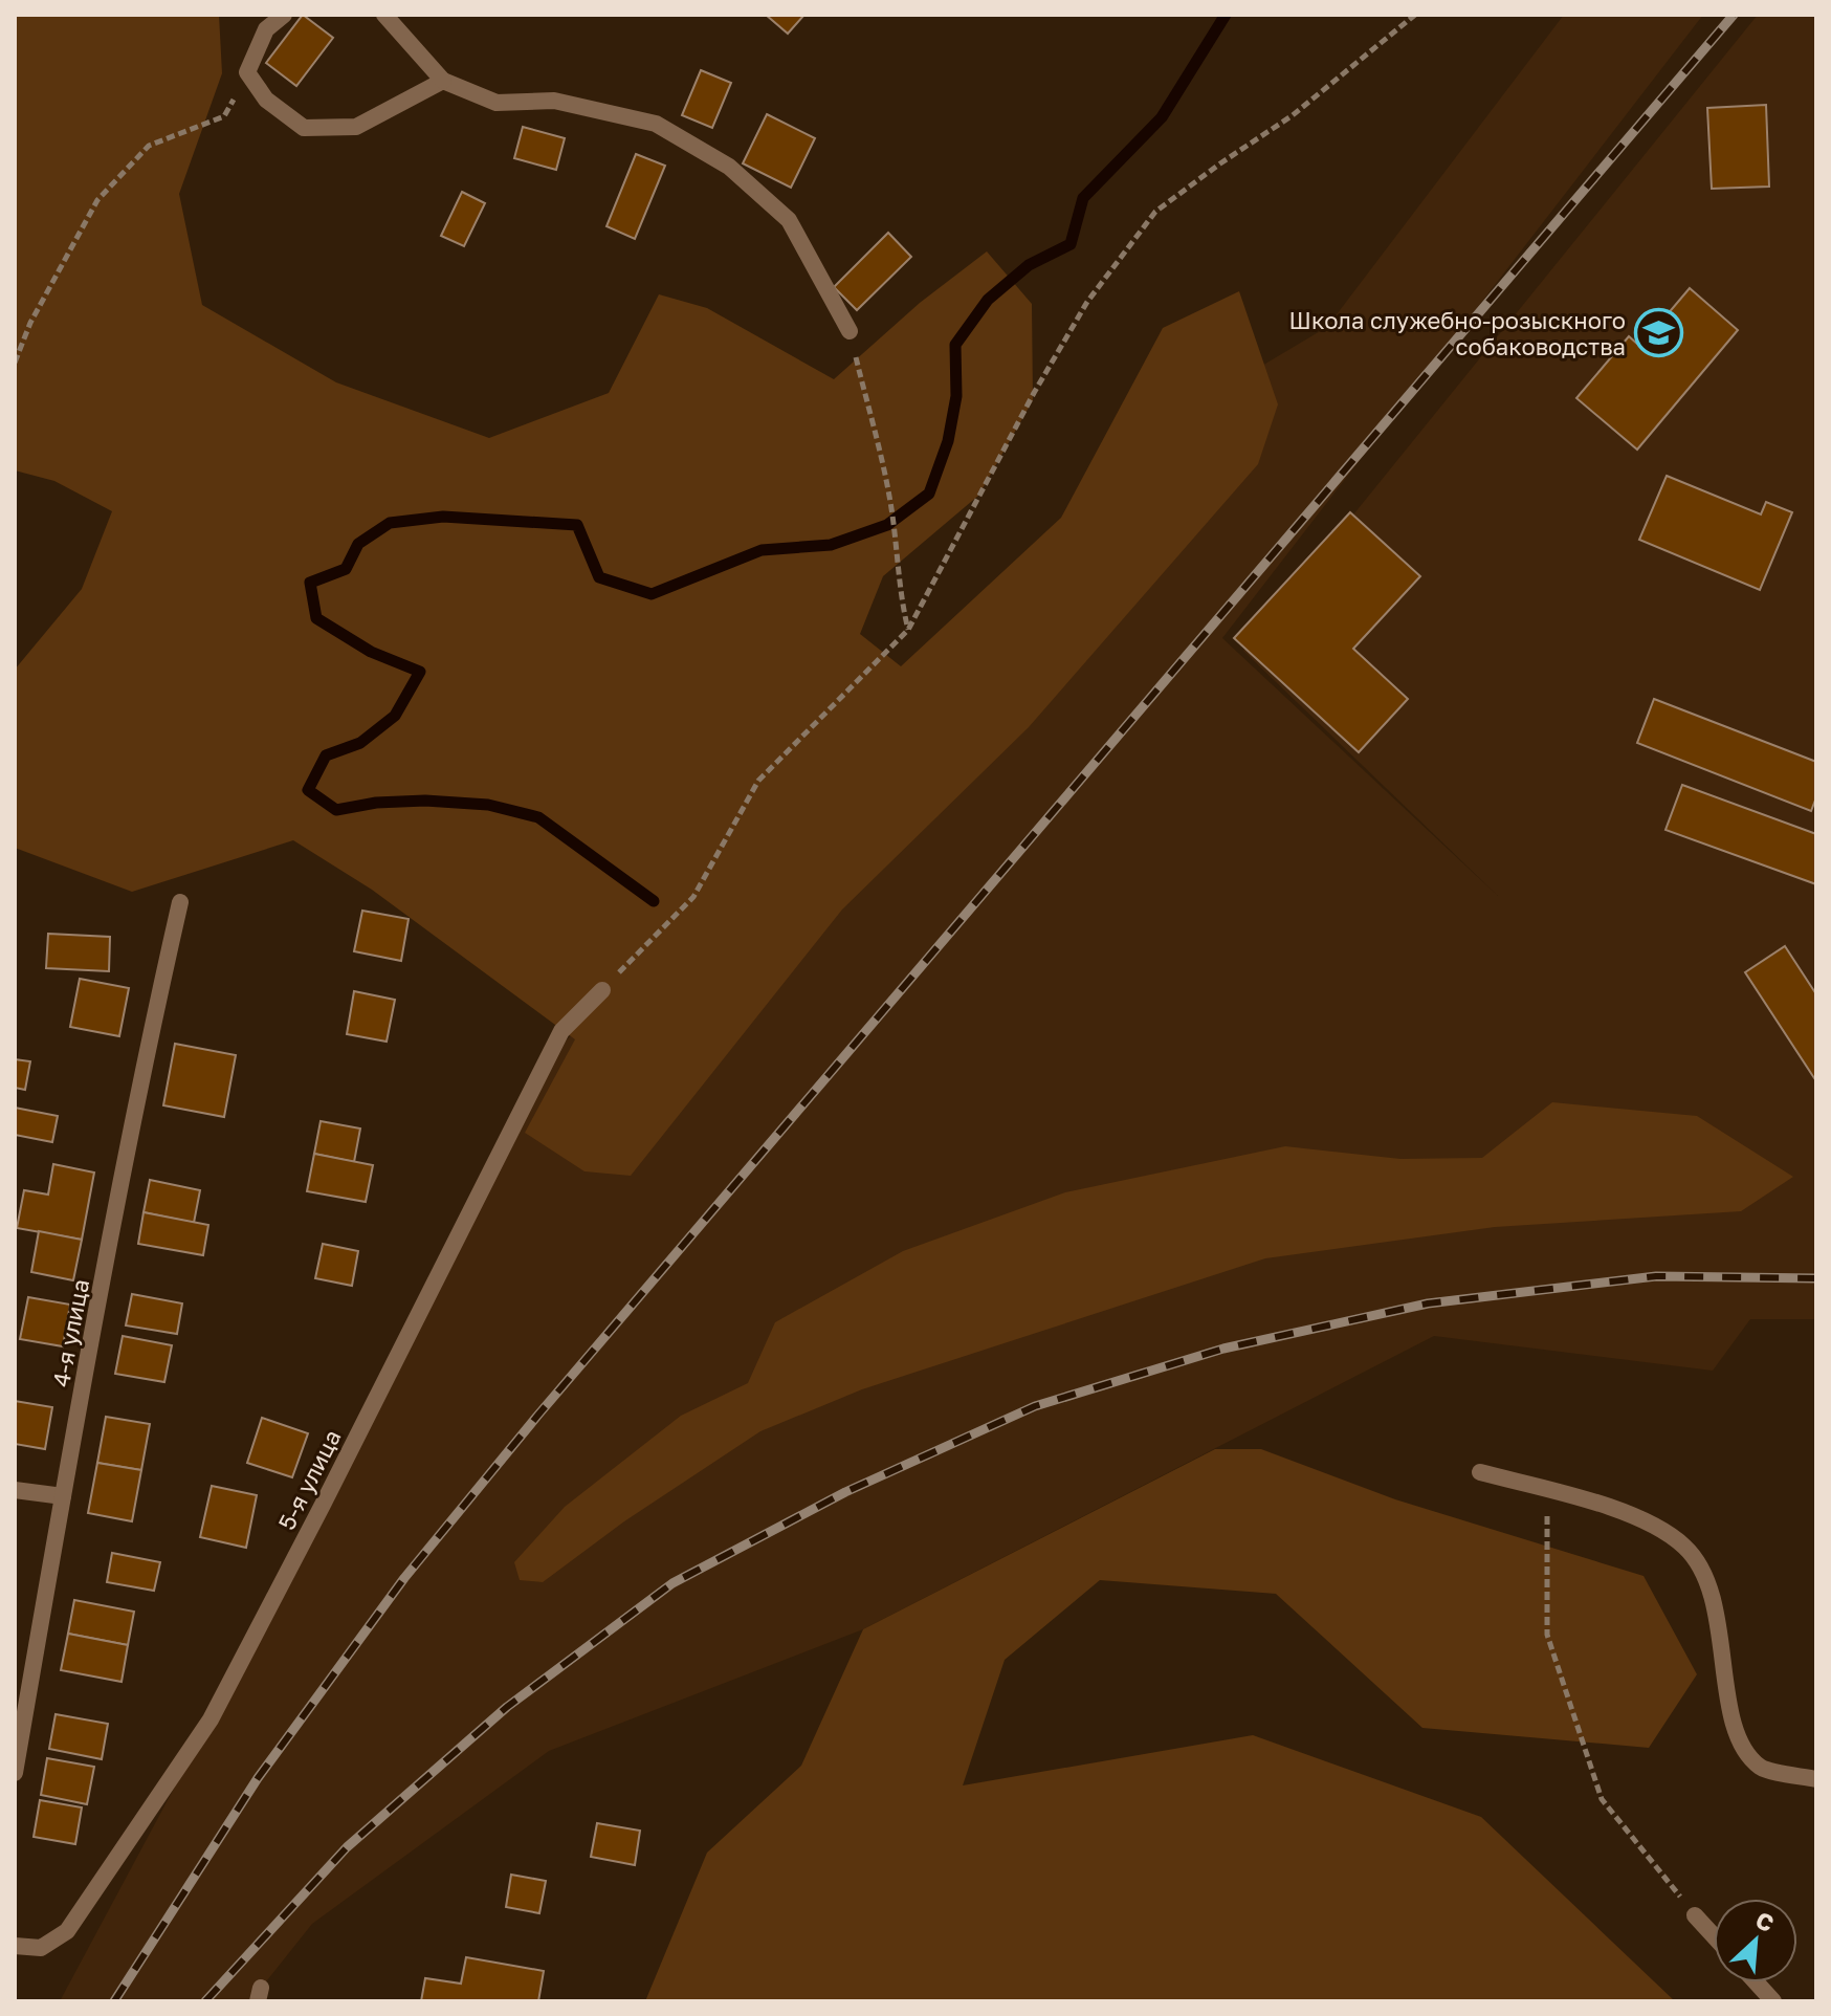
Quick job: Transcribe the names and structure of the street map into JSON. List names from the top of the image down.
{
  "streets": {
    "street": ["4-я улица", "5-я улица"]
  },
  "places": {
    "school or university": ["Школа служебно-розыскного собаководства"]
  },
  "north": "top right"
}
